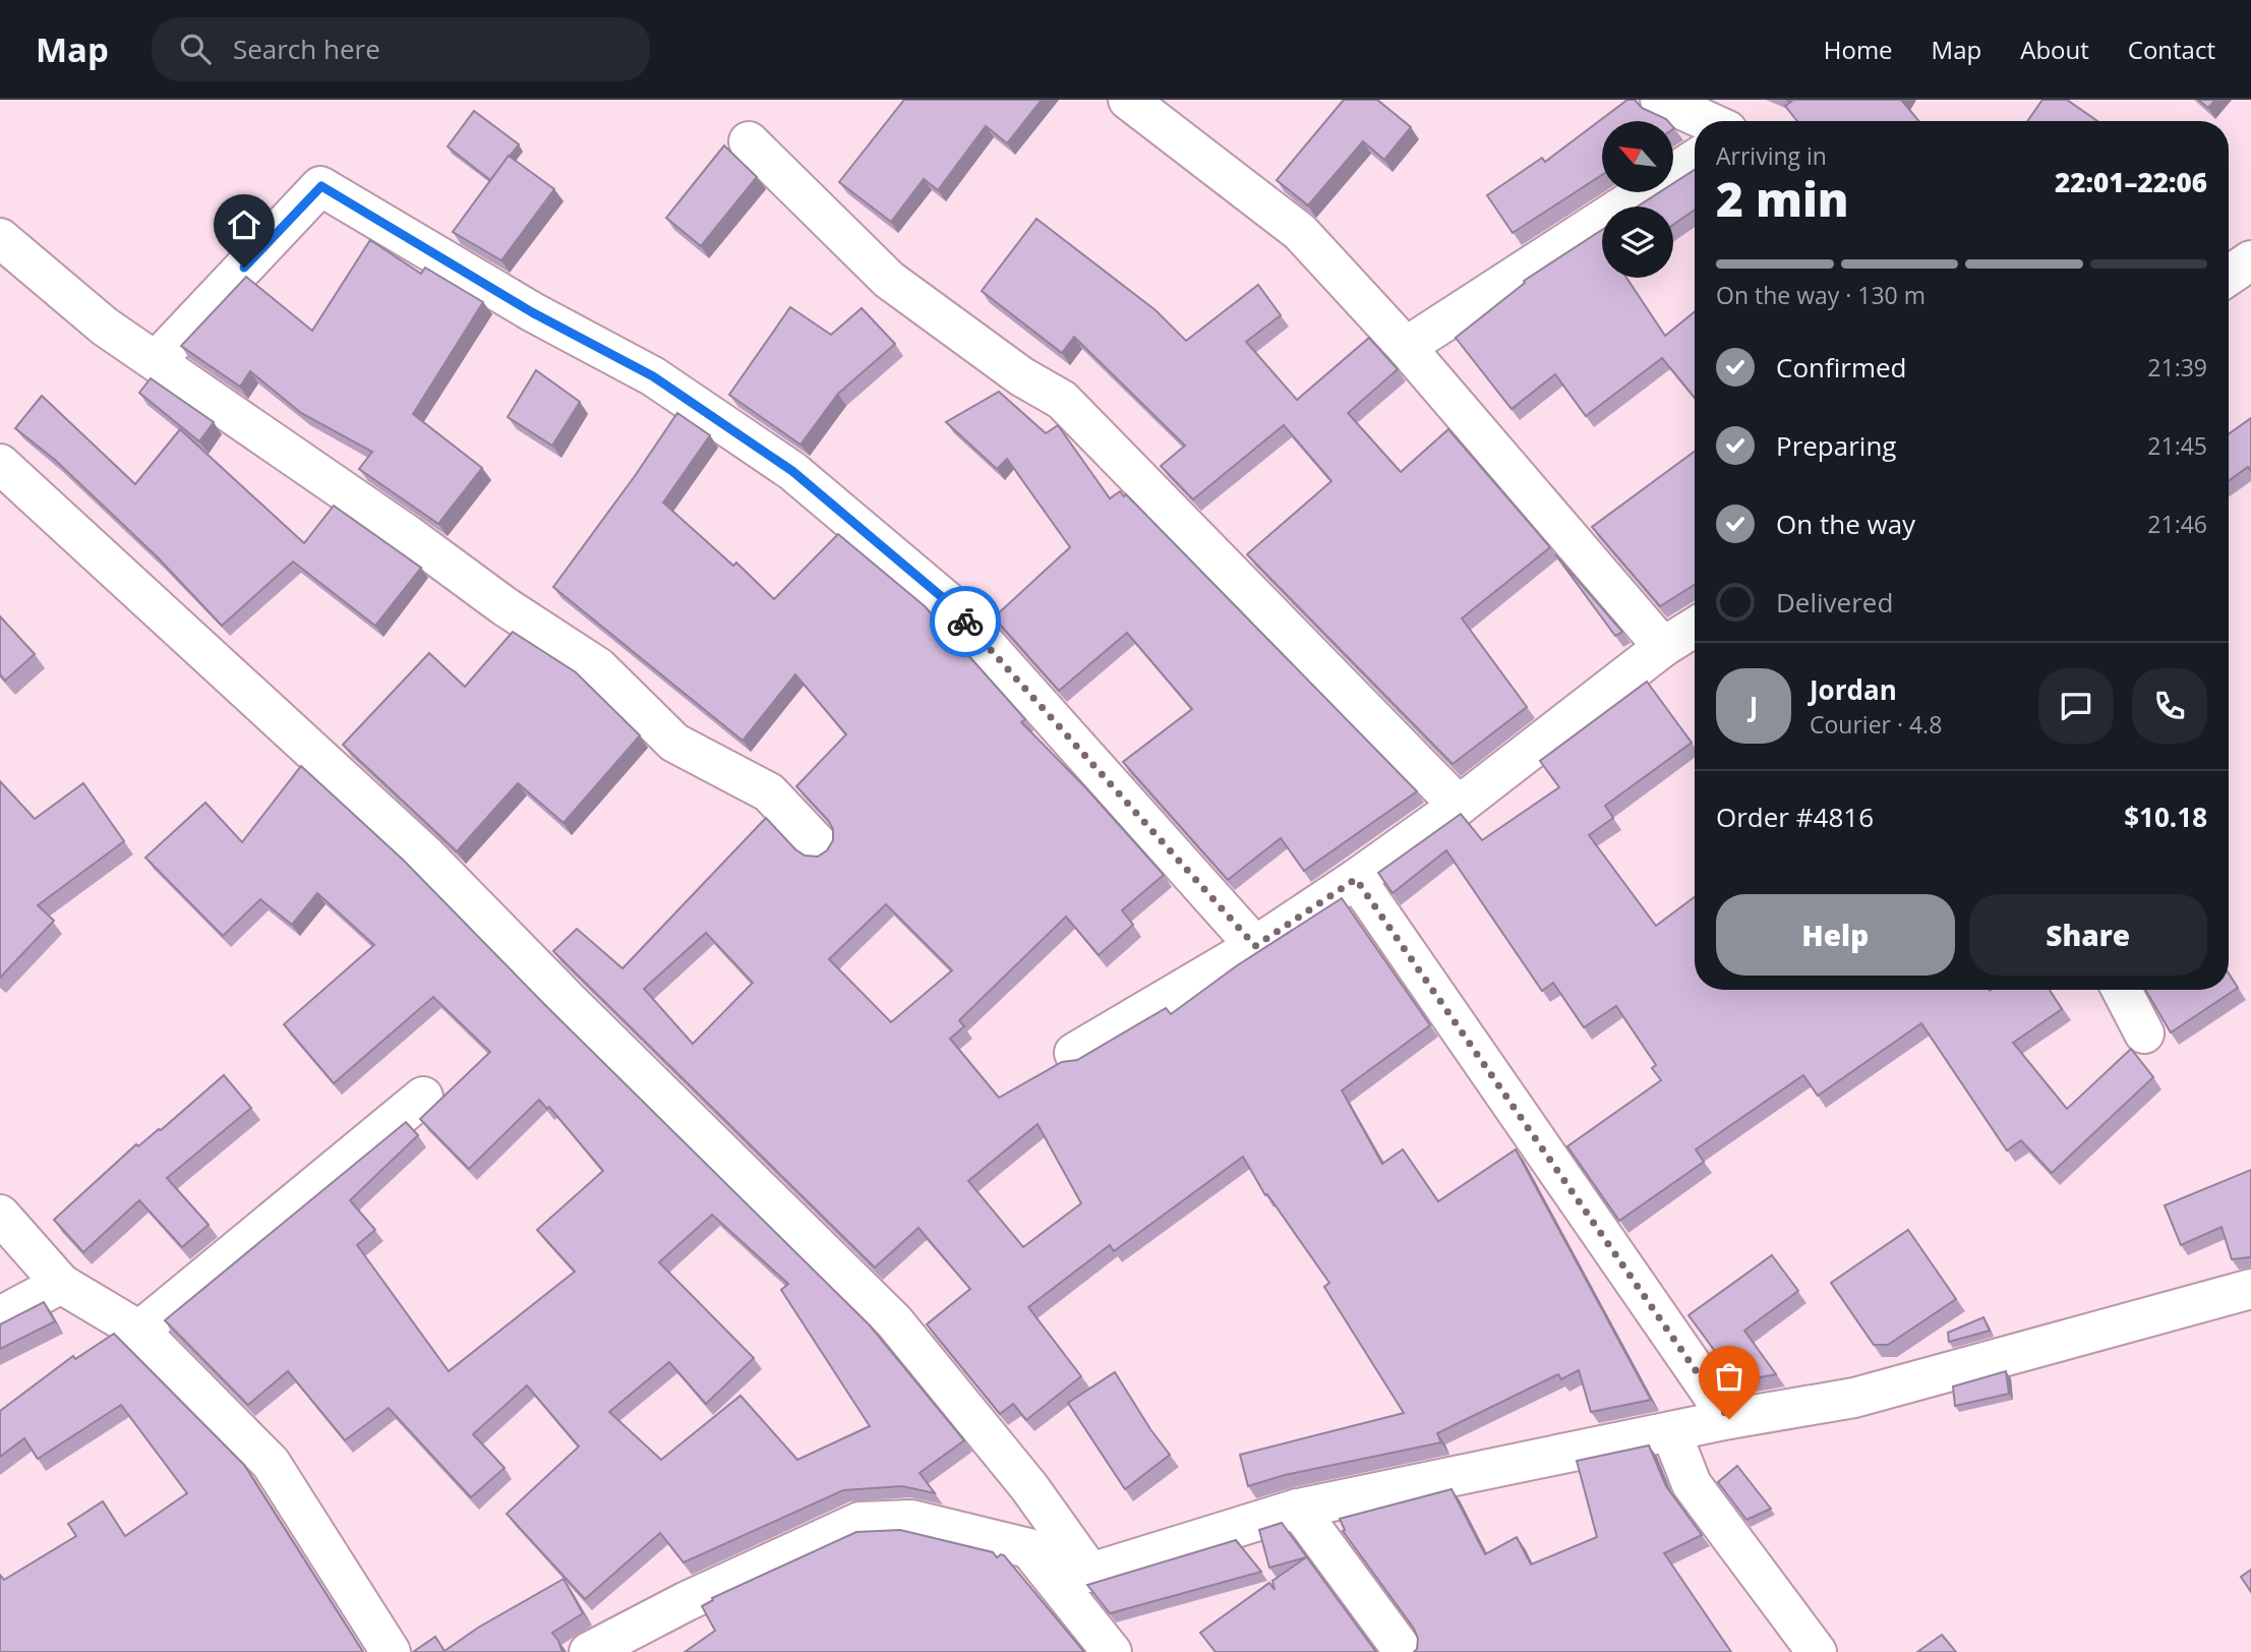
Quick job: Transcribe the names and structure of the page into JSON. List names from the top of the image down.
{
  "north": "top left",
  "page": {
    "header": "Map",
    "search": "Search here",
    "nav": [
      "Home",
      "Map",
      "About",
      "Contact"
    ],
    "heading": ["2 min", "Arriving in", "22:01–22:06"],
    "panel": [
      "Jordan",
      "Courier · 4.8",
      "Order #4816",
      "$10.18"
    ],
    "bar": "On the way · 130 m",
    "list": [
      ["Confirmed", "21:39"],
      ["Preparing", "21:45"],
      ["On the way", "21:46"],
      "Delivered"
    ],
    "round": "J",
    "buttons": ["Help", "Share"]
  }
}
